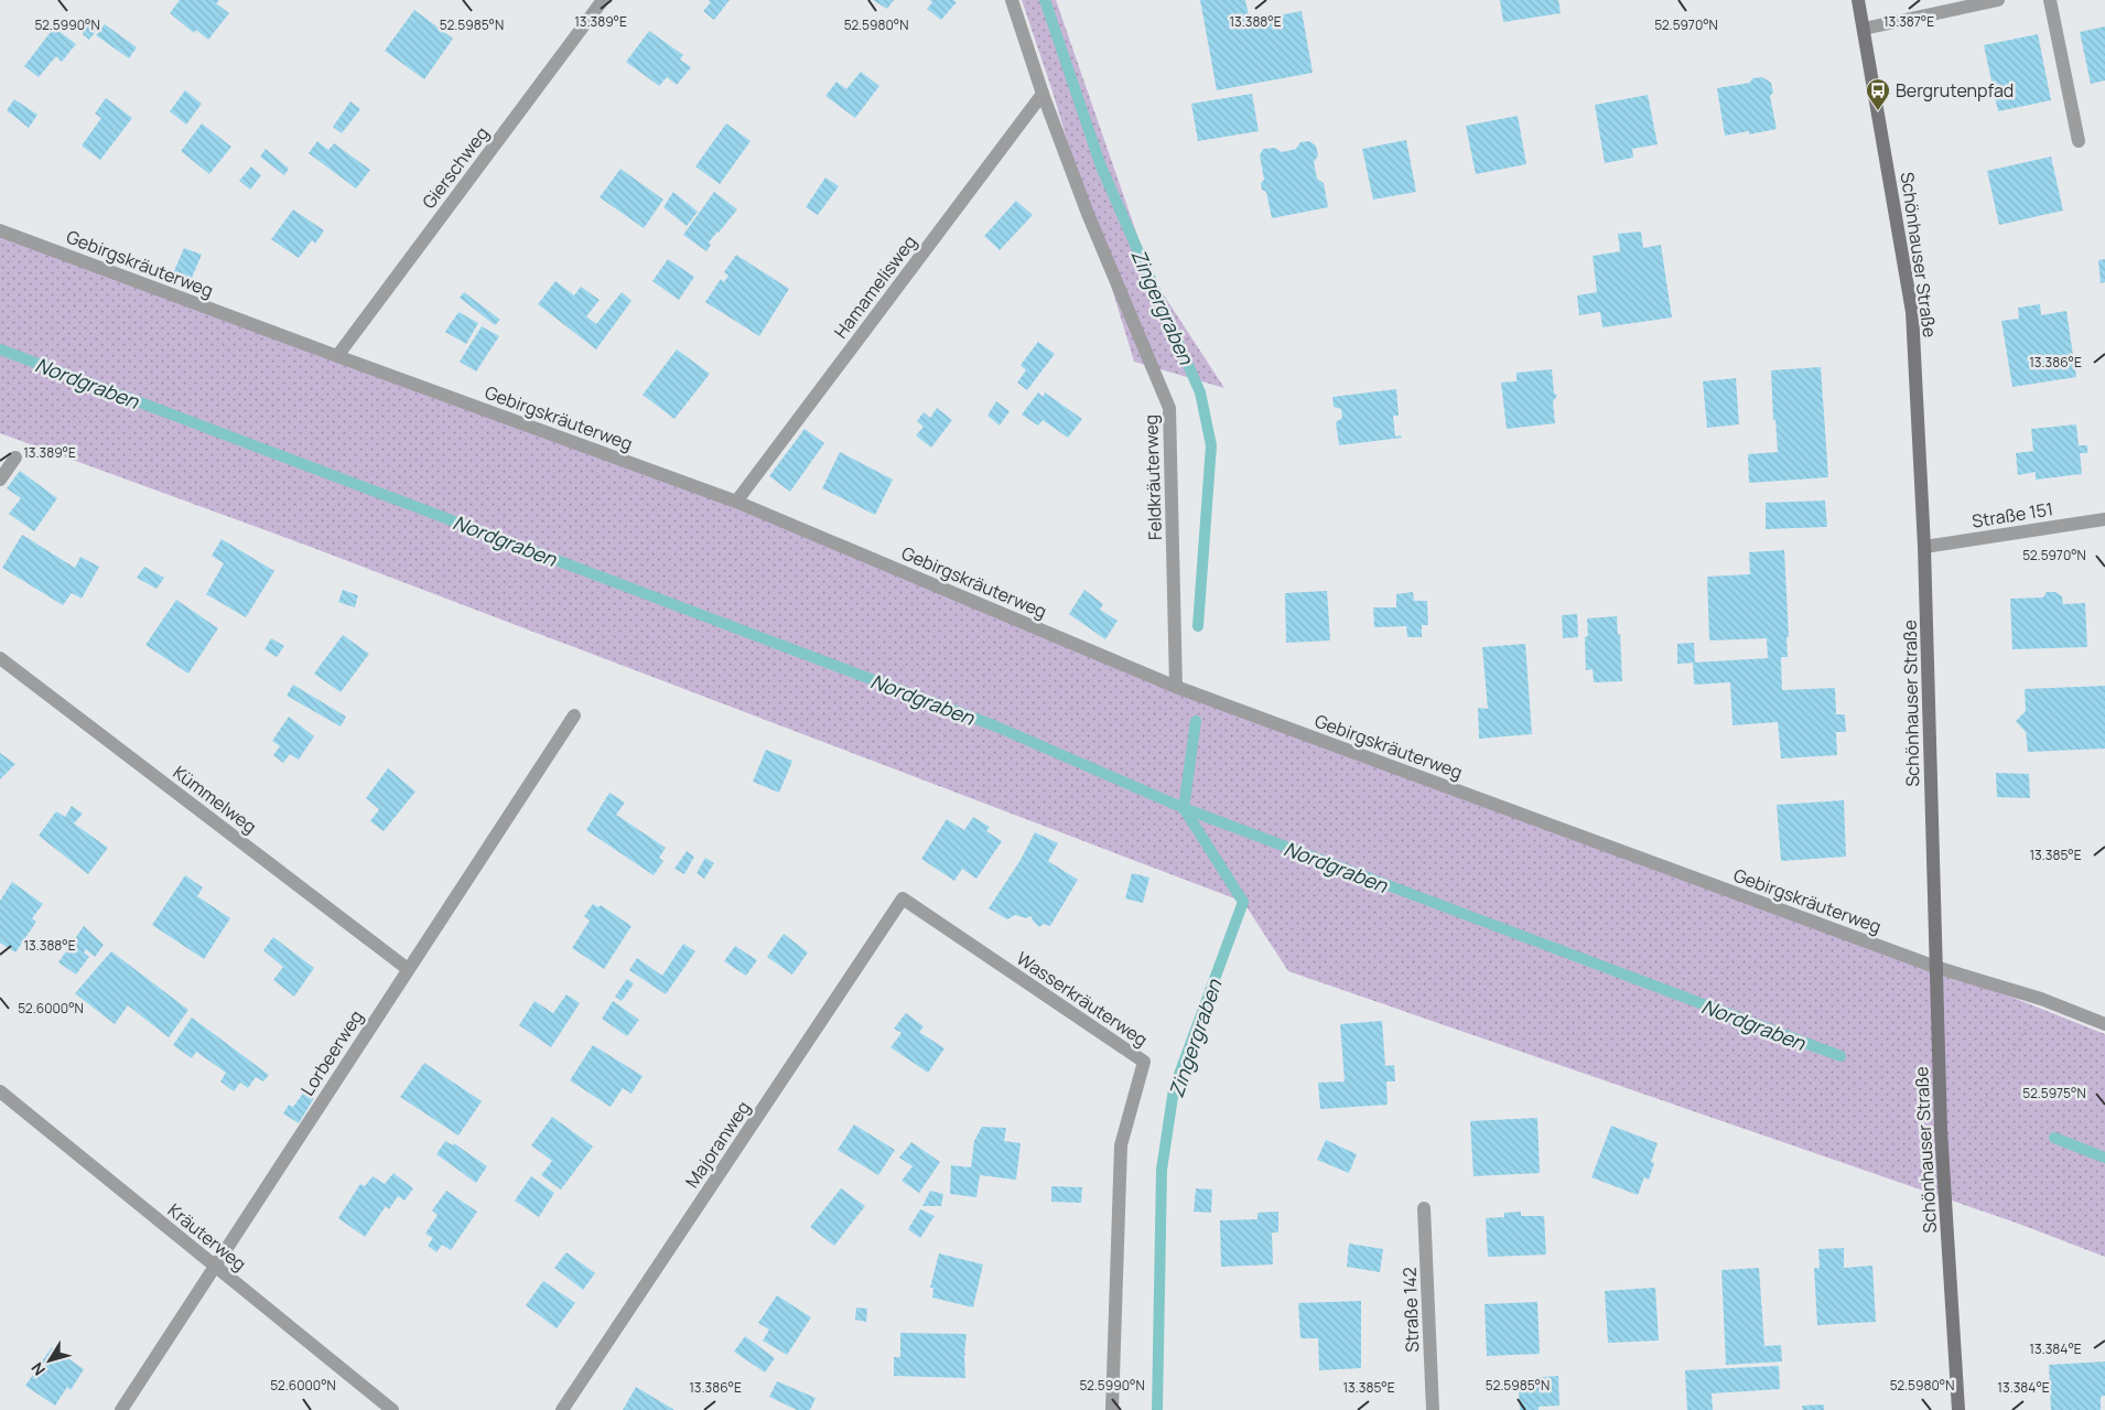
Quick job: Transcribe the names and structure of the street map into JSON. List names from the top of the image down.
{
  "streets": {
    "street": [
      "Gierschweg",
      "Schönhauser Straße",
      "Gebirgskräuterweg",
      "Hamamelisweg",
      "Feldkräuterweg",
      "Straße 151",
      "Kümmelweg",
      "Wasserkräuterweg",
      "Lorbeerweg",
      "Majoranweg",
      "Kräuterweg",
      "Straße 142"
    ]
  },
  "crossings": [
    ["Gierschweg", "Gebirgskräuterweg"],
    ["Schönhauser Straße", "Gebirgskräuterweg"],
    ["Schönhauser Straße", "Straße 151"],
    ["Gebirgskräuterweg", "Hamamelisweg"],
    ["Gebirgskräuterweg", "Feldkräuterweg"],
    ["Hamamelisweg", "Feldkräuterweg"],
    ["Kümmelweg", "Lorbeerweg"],
    ["Wasserkräuterweg", "Majoranweg"],
    ["Lorbeerweg", "Kräuterweg"]
  ],
  "water": ["Zingergraben", "Nordgraben"],
  "places": {
    "bus stop": ["Bergrutenpfad"]
  },
  "north": "bottom left",
  "coordinates": [
    "13.389°E",
    "13.388°E",
    "13.387°E",
    "52.5990°N",
    "52.5985°N",
    "52.5980°N",
    "52.5970°N",
    "13.386°E",
    "13.385°E",
    "52.6000°N",
    "52.5975°N",
    "13.384°E"
  ]
}
